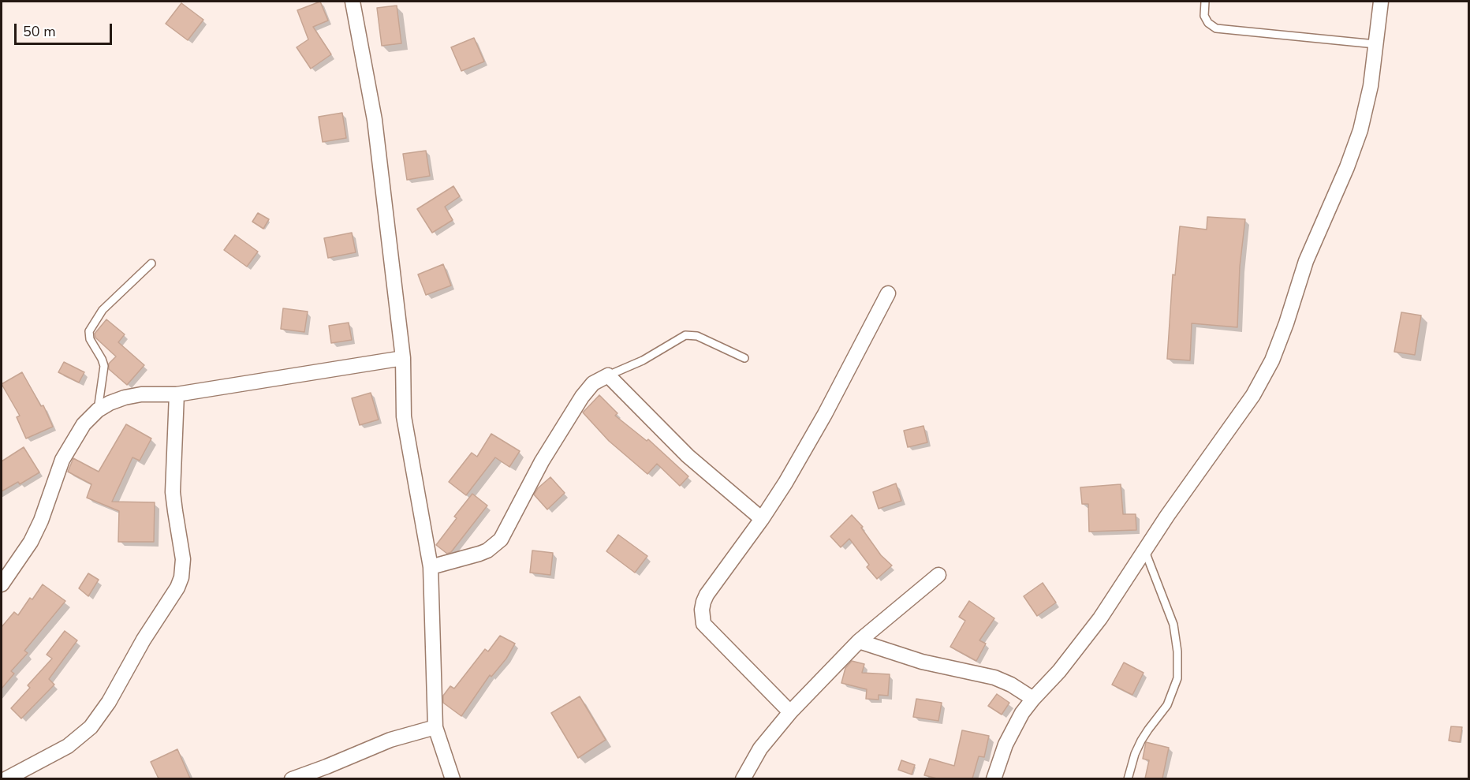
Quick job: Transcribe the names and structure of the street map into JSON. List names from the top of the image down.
{
  "scale_bar": "50 m"
}
